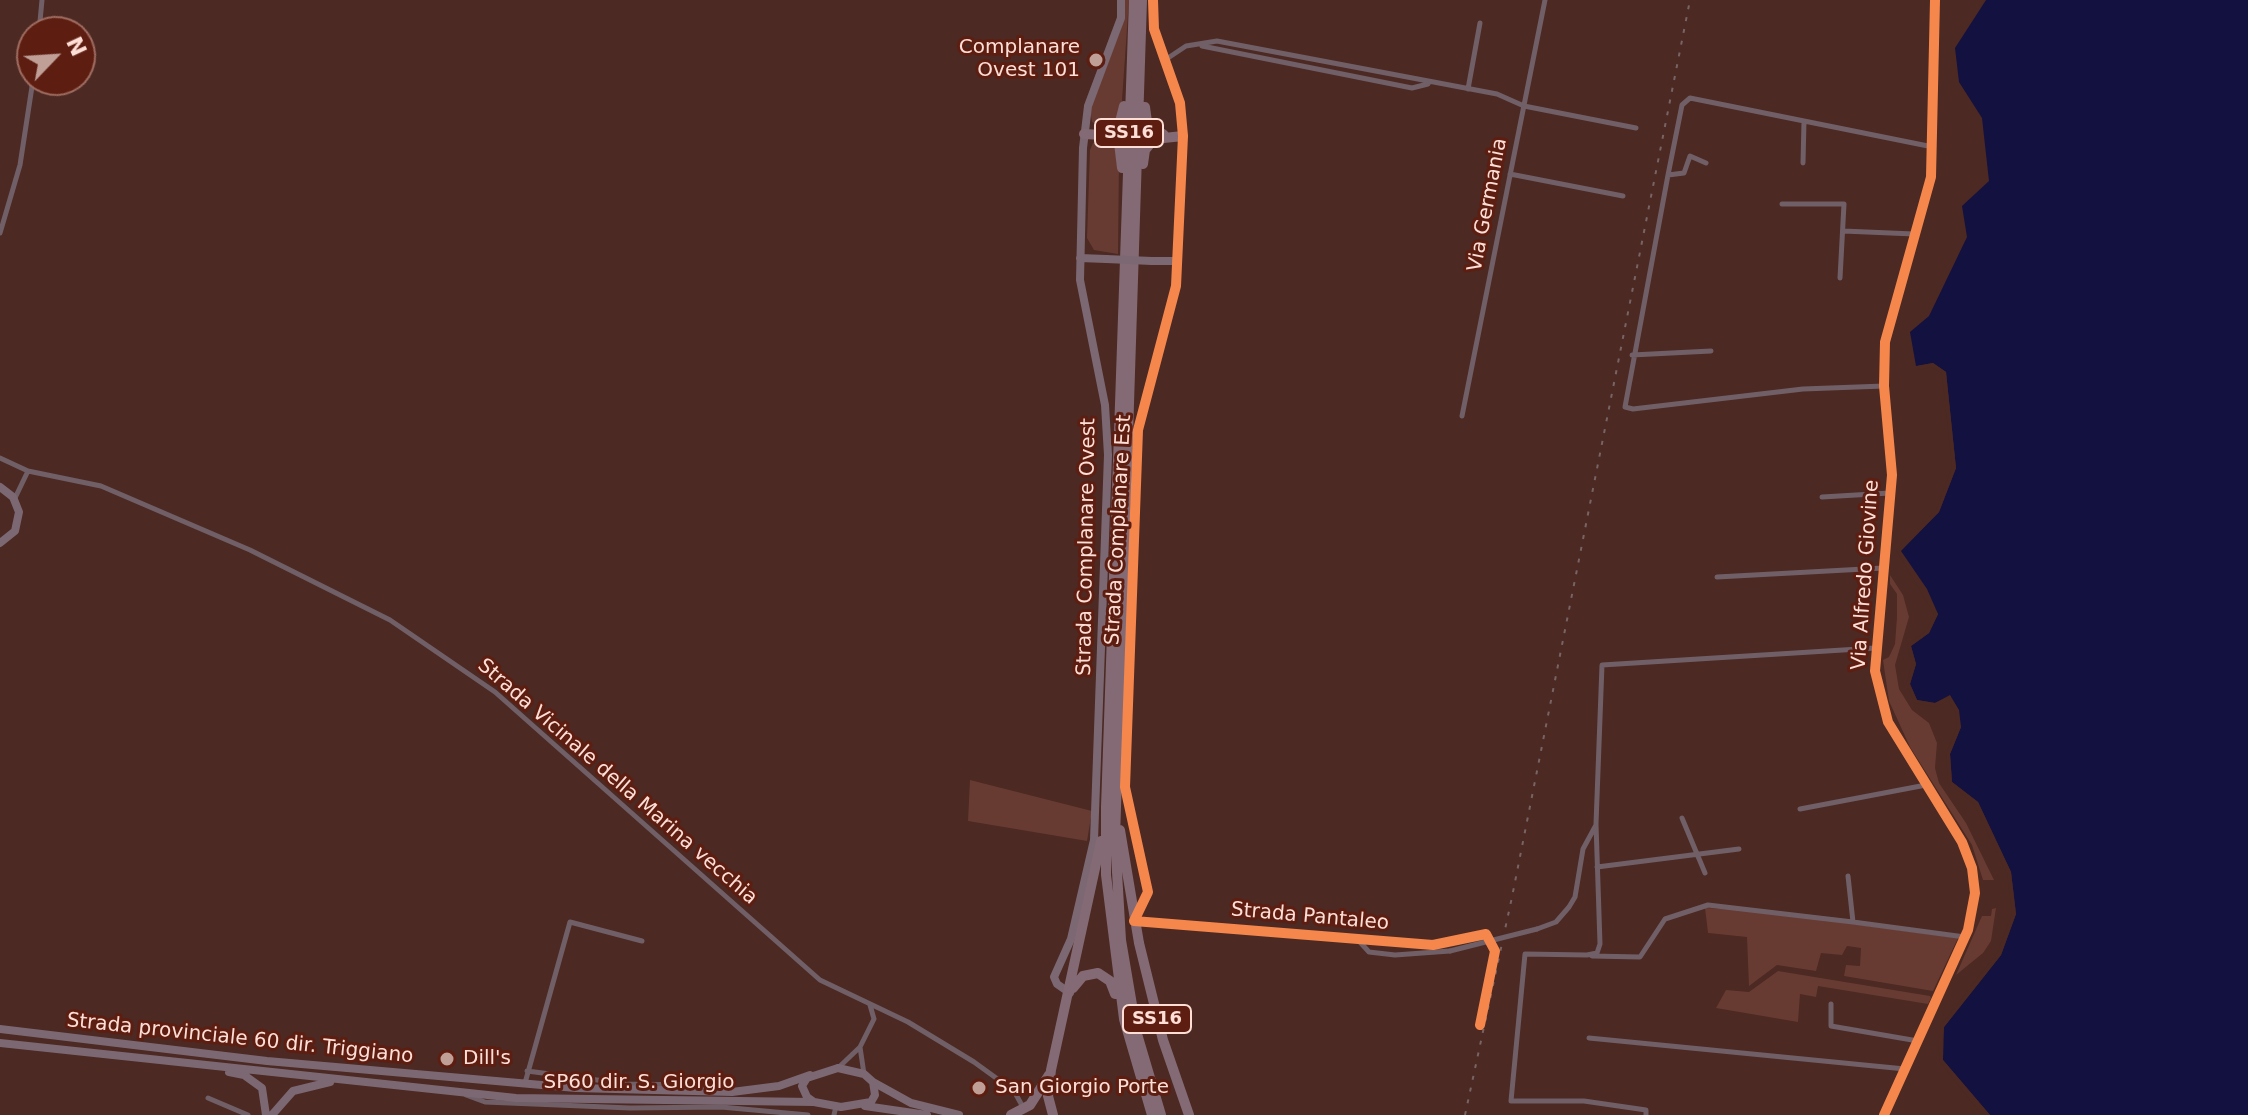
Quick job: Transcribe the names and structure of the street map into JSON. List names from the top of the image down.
{
  "streets": {
    "highway": ["SS16"],
    "main road": [
      "Strada Complanare Est",
      "Strada Complanare Ovest",
      "Via Alfredo Giovine",
      "Strada provinciale 60 dir. Triggiano",
      "SP60 dir. S. Giorgio"
    ],
    "street": ["Via Germania", "Strada Vicinale della Marina vecchia", "Strada Pantaleo"]
  },
  "crossings": [
    ["SS16", "Strada Complanare Est"],
    ["SS16", "Strada Complanare Ovest"],
    ["SS16", "Strada Pantaleo"],
    ["Strada Complanare Est", "Strada Pantaleo"],
    ["Via Alfredo Giovine", "Strada Pantaleo"]
  ],
  "places": ["Complanare Ovest 101", "Dill's", "San Giorgio Porte"],
  "north": "top right"
}
